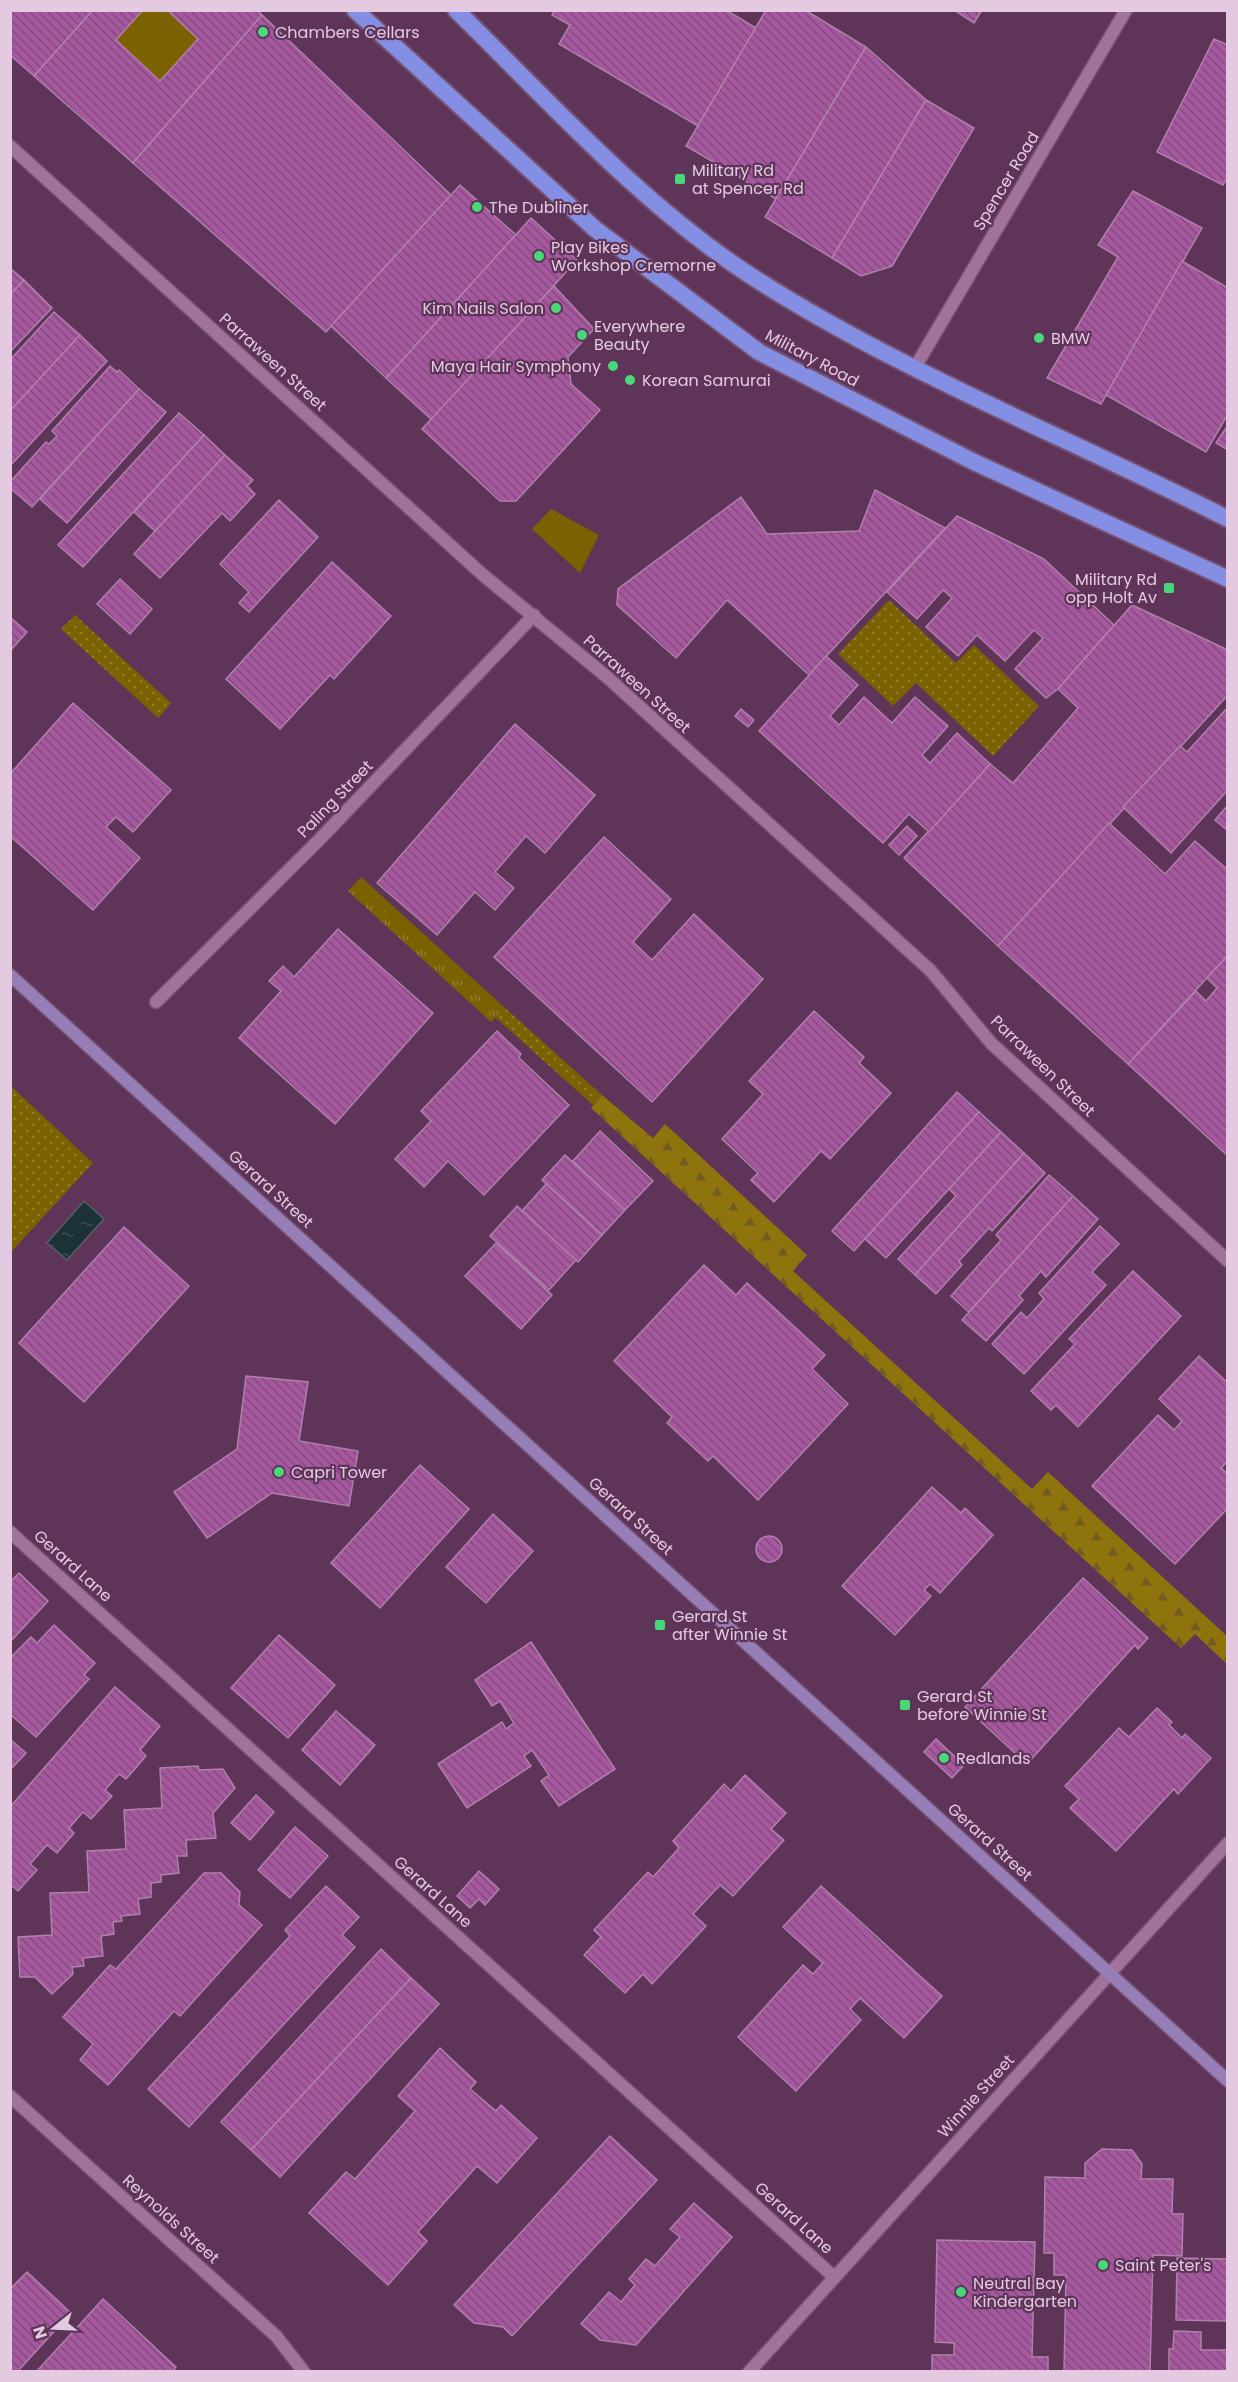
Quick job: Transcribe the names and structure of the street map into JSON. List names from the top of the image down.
{
  "streets": {
    "highway": ["Military Road"],
    "main road": ["Gerard Street"],
    "street": [
      "Spencer Road",
      "Parraween Street",
      "Paling Street",
      "Gerard Lane",
      "Winnie Street",
      "Reynolds Street"
    ]
  },
  "crossings": [
    ["Parraween Street", "Paling Street"],
    ["Gerard Street", "Winnie Street"],
    ["Gerard Lane", "Winnie Street"]
  ],
  "places": {
    "other": [
      "Chambers Cellars",
      "The Dubliner",
      "Play Bikes Workshop Cremorne",
      "Kim Nails Salon",
      "Everywhere Beauty",
      "BMW",
      "Maya Hair Symphony",
      "Korean Samurai",
      "Capri Tower",
      "Redlands",
      "Saint Peter's",
      "Neutral Bay Kindergarten"
    ],
    "transit": [
      "Military Rd at Spencer Rd",
      "Military Rd opp Holt Av",
      "Gerard St after Winnie St",
      "Gerard St before Winnie St"
    ]
  },
  "north": "left"
}
